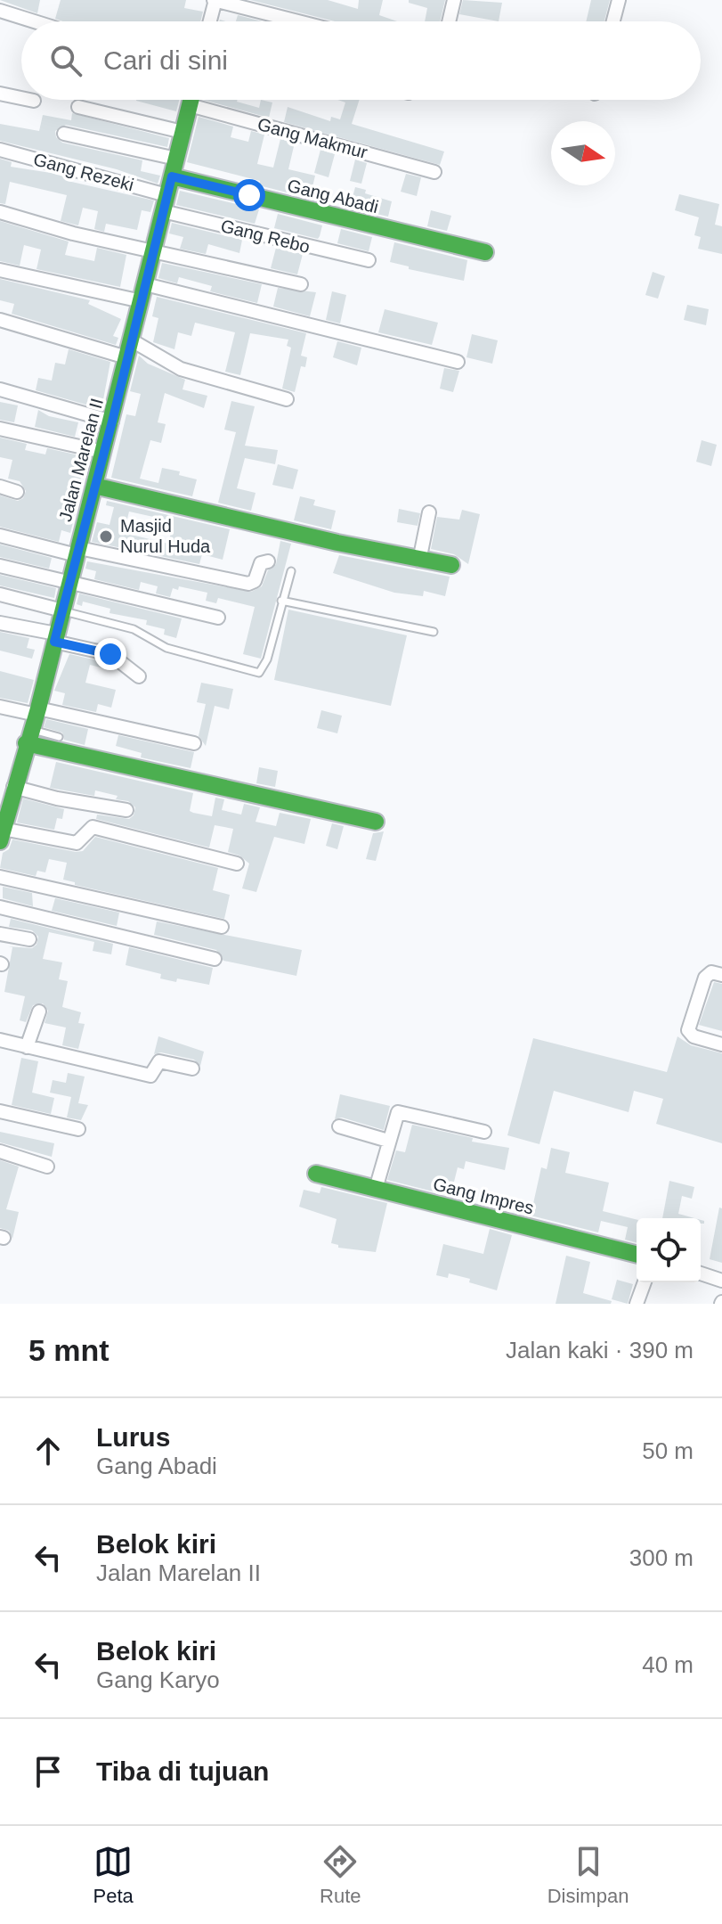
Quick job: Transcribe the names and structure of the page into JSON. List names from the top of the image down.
{
  "streets": {
    "street": [
      "Gang Makmur",
      "Gang Rezeki",
      "Gang Abadi",
      "Gang Rebo",
      "Jalan Marelan II",
      "Gang Impres"
    ]
  },
  "crossings": [
    ["Gang Makmur", "Jalan Marelan II"],
    ["Gang Rezeki", "Gang Rebo"],
    ["Gang Rezeki", "Jalan Marelan II"],
    ["Gang Abadi", "Jalan Marelan II"],
    ["Gang Rebo", "Jalan Marelan II"]
  ],
  "places": ["Masjid Nurul Huda"],
  "north": "right",
  "page": {
    "search": "Cari di sini",
    "heading": ["5 mnt", "Jalan kaki · 390 m"],
    "list": [
      ["Lurus", "Gang Abadi", "50 m"],
      ["Belok kiri", "Jalan Marelan II", "300 m"],
      ["Belok kiri", "Gang Karyo", "40 m"],
      "Tiba di tujuan"
    ],
    "nav": ["Peta", "Rute", "Disimpan"]
  }
}
